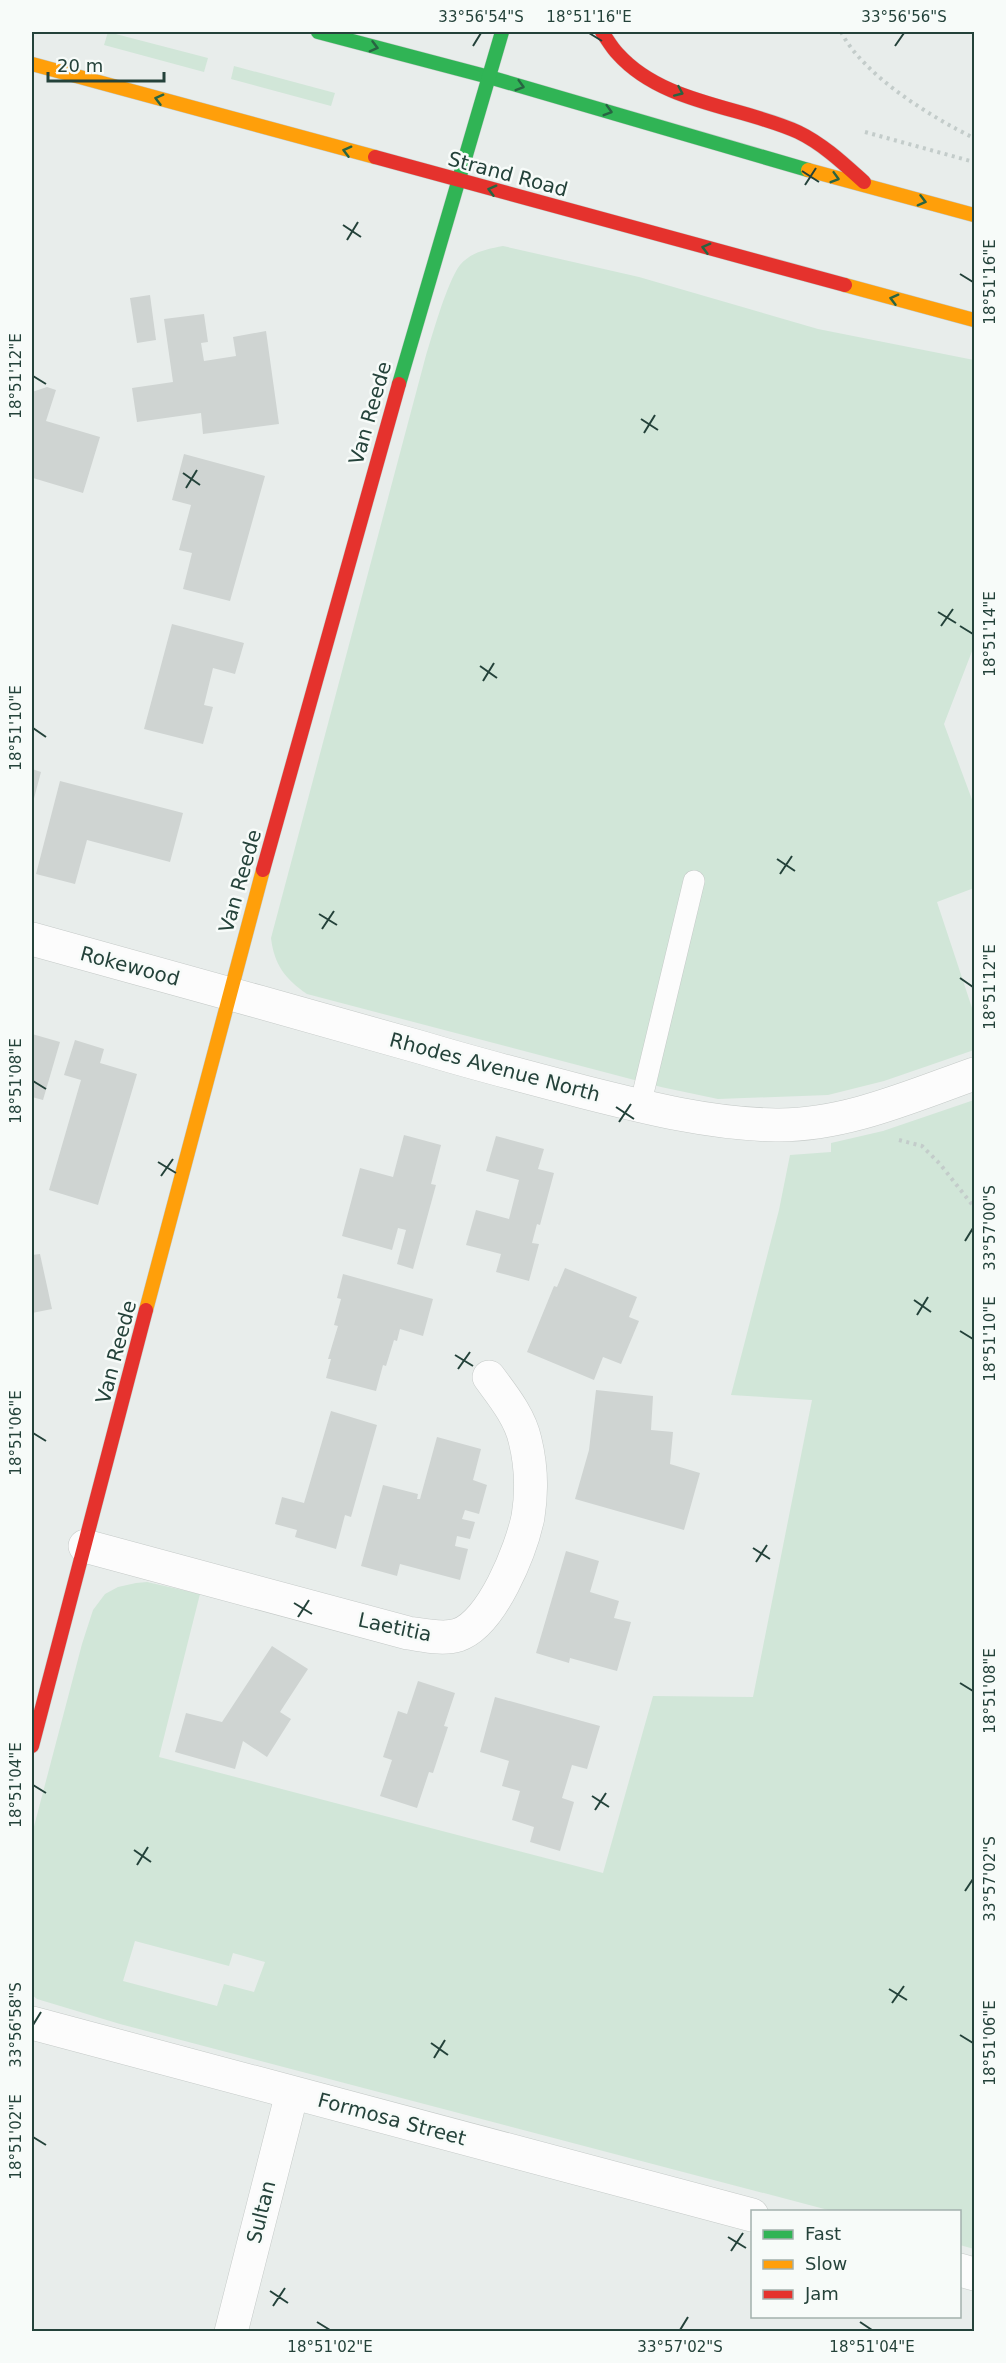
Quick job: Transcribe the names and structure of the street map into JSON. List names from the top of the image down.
{
  "streets": {
    "main road": ["Strand Road", "Van Reede"],
    "street": [
      "Rokewood",
      "Rhodes Avenue North",
      "Laetitia",
      "Formosa Street",
      "Sultan"
    ]
  },
  "crossings": [
    ["Strand Road", "Van Reede"],
    ["Van Reede", "Rokewood"],
    ["Van Reede", "Rhodes Avenue North"],
    ["Van Reede", "Laetitia"],
    ["Rokewood", "Rhodes Avenue North"],
    ["Formosa Street", "Sultan"]
  ],
  "legend": ["Fast", "Slow", "Jam"],
  "scale_bar": "20 m",
  "coordinates": [
    "33°56'54\"S",
    "18°51'16\"E",
    "33°56'56\"S",
    "18°51'12\"E",
    "18°51'14\"E",
    "18°51'10\"E",
    "18°51'08\"E",
    "33°57'00\"S",
    "18°51'06\"E",
    "18°51'04\"E",
    "33°57'02\"S",
    "33°56'58\"S",
    "18°51'02\"E"
  ]
}
